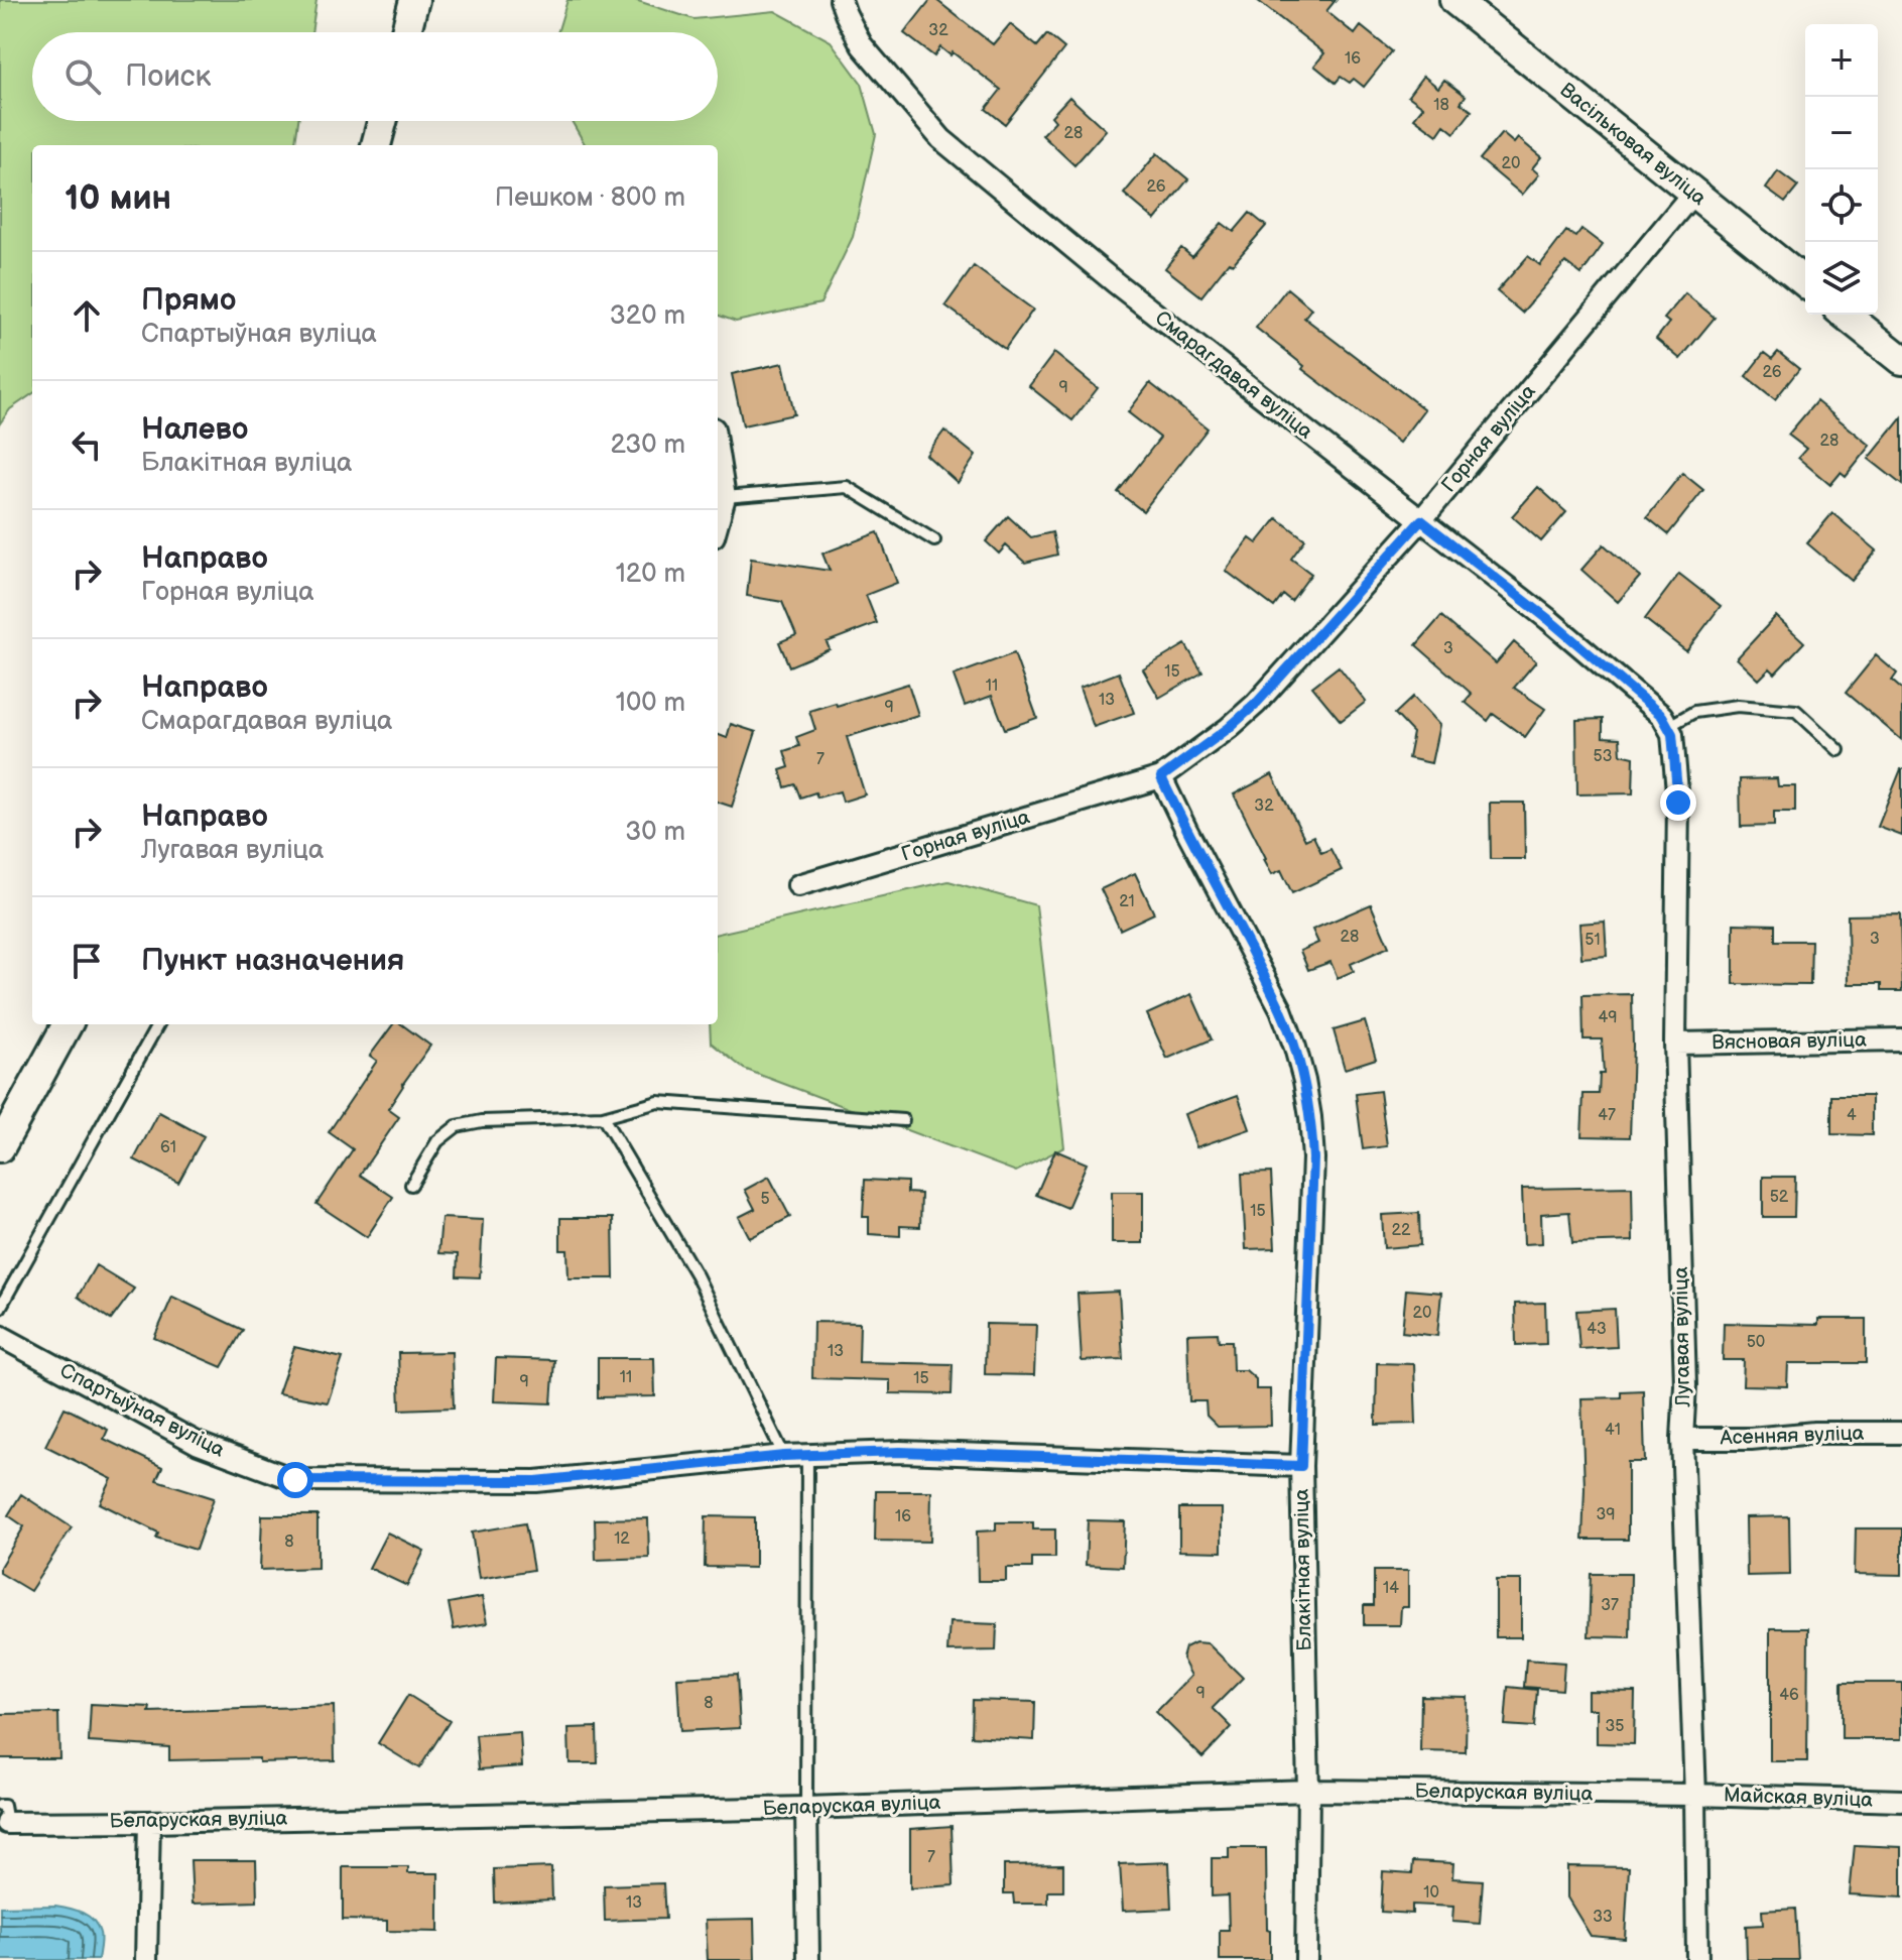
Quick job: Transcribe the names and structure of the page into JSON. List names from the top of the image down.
{
  "streets": {
    "street": [
      "Васільковая вуліца",
      "Смарагдавая вуліца",
      "Горная вуліца",
      "Вясновая вуліца",
      "Лугавая вуліца",
      "Спартыўная вуліца",
      "Асенняя вуліца",
      "Блакітная вуліца",
      "Беларуская вуліца",
      "Майская вуліца"
    ]
  },
  "crossings": [
    ["Васільковая вуліца", "Горная вуліца"],
    ["Смарагдавая вуліца", "Горная вуліца"],
    ["Смарагдавая вуліца", "Лугавая вуліца"],
    ["Горная вуліца", "Блакітная вуліца"],
    ["Вясновая вуліца", "Лугавая вуліца"],
    ["Лугавая вуліца", "Асенняя вуліца"],
    ["Лугавая вуліца", "Беларуская вуліца"],
    ["Лугавая вуліца", "Майская вуліца"],
    ["Спартыўная вуліца", "Блакітная вуліца"],
    ["Блакітная вуліца", "Беларуская вуліца"],
    ["Беларуская вуліца", "Майская вуліца"]
  ],
  "house_numbers": [
    "32",
    "16",
    "18",
    "28",
    "20",
    "26",
    "26",
    "9",
    "28",
    "3",
    "15",
    "11",
    "13",
    "9",
    "53",
    "7",
    "32",
    "21",
    "28",
    "3",
    "51",
    "49",
    "47",
    "4",
    "61",
    "52",
    "5",
    "15",
    "22",
    "20",
    "43",
    "50",
    "13",
    "11",
    "15",
    "9",
    "41",
    "39",
    "16",
    "12",
    "8",
    "14",
    "37",
    "9",
    "46",
    "8",
    "35",
    "7",
    "10",
    "13",
    "33"
  ],
  "page": {
    "map_buttons": ["+", "−"],
    "search": "Поиск",
    "heading": ["10 мин", "Пешком · 800 m"],
    "list": [
      ["Прямо", "Спартыўная вуліца", "320 m"],
      ["Налево", "Блакітная вуліца", "230 m"],
      ["Направо", "Горная вуліца", "120 m"],
      ["Направо", "Смарагдавая вуліца", "100 m"],
      ["Направо", "Лугавая вуліца", "30 m"],
      "Пункт назначения"
    ]
  }
}
